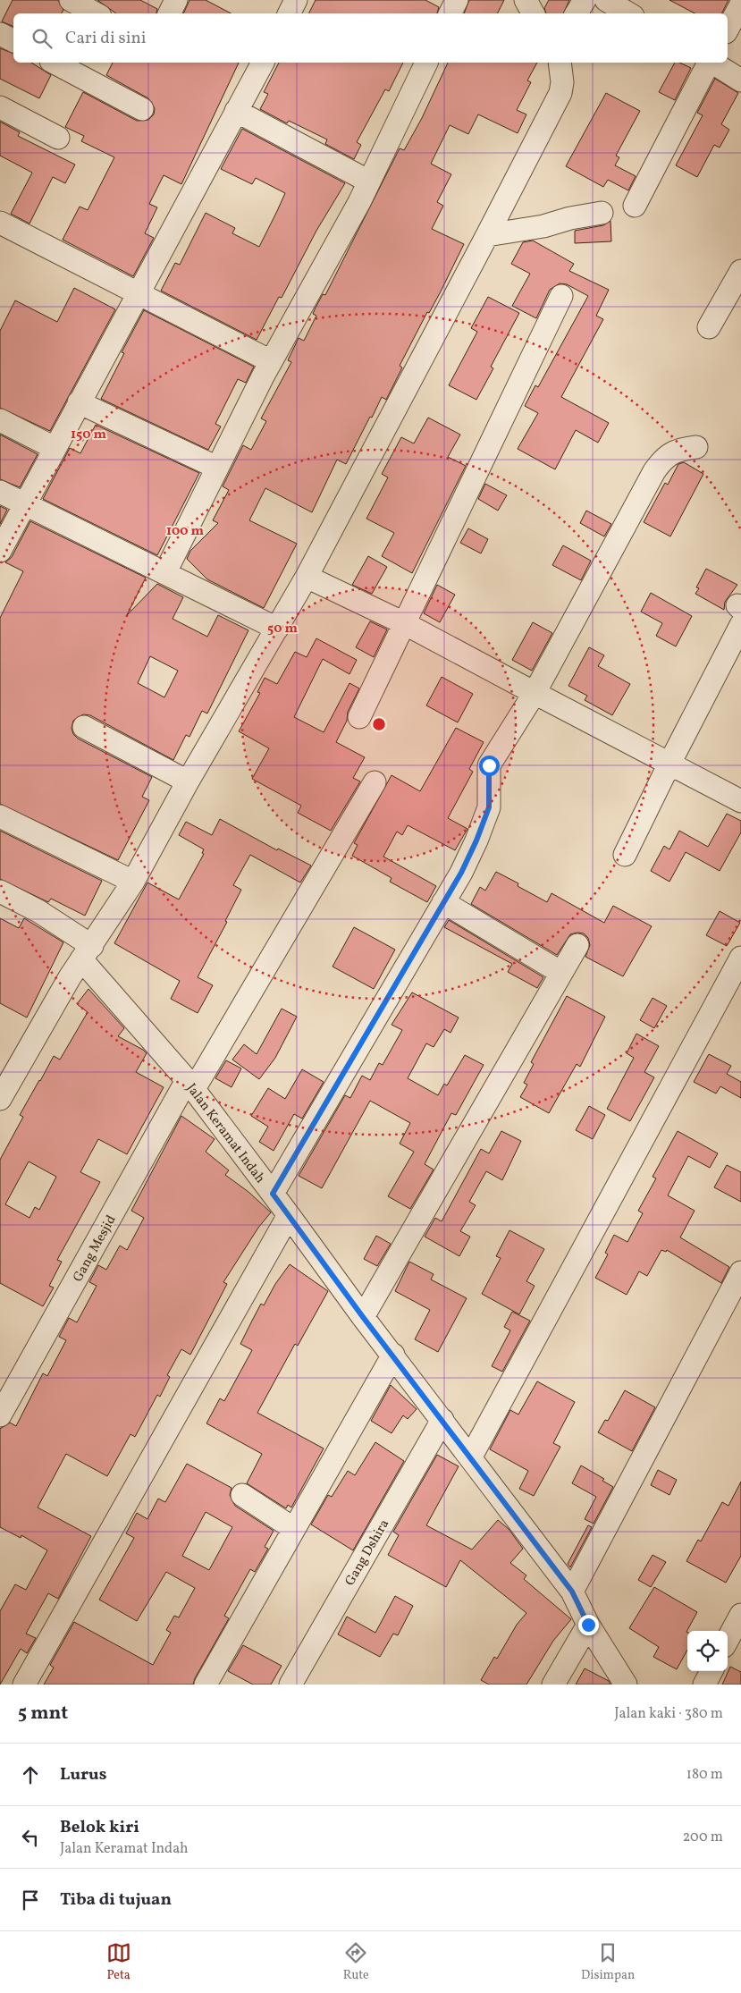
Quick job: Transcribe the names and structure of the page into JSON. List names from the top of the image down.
{
  "streets": {
    "street": ["Jalan Keramat Indah", "Gang Mesjid", "Gang Dshira"]
  },
  "crossings": [
    ["Jalan Keramat Indah", "Gang Mesjid"],
    ["Jalan Keramat Indah", "Gang Dshira"]
  ],
  "page": {
    "search": "Cari di sini",
    "heading": ["5 mnt", "Jalan kaki · 380 m"],
    "list": [
      ["Lurus", "180 m"],
      ["Belok kiri", "Jalan Keramat Indah", "200 m"],
      "Tiba di tujuan"
    ],
    "nav": ["Peta", "Rute", "Disimpan"]
  },
  "rings": ["150 m", "100 m", "50 m"]
}
